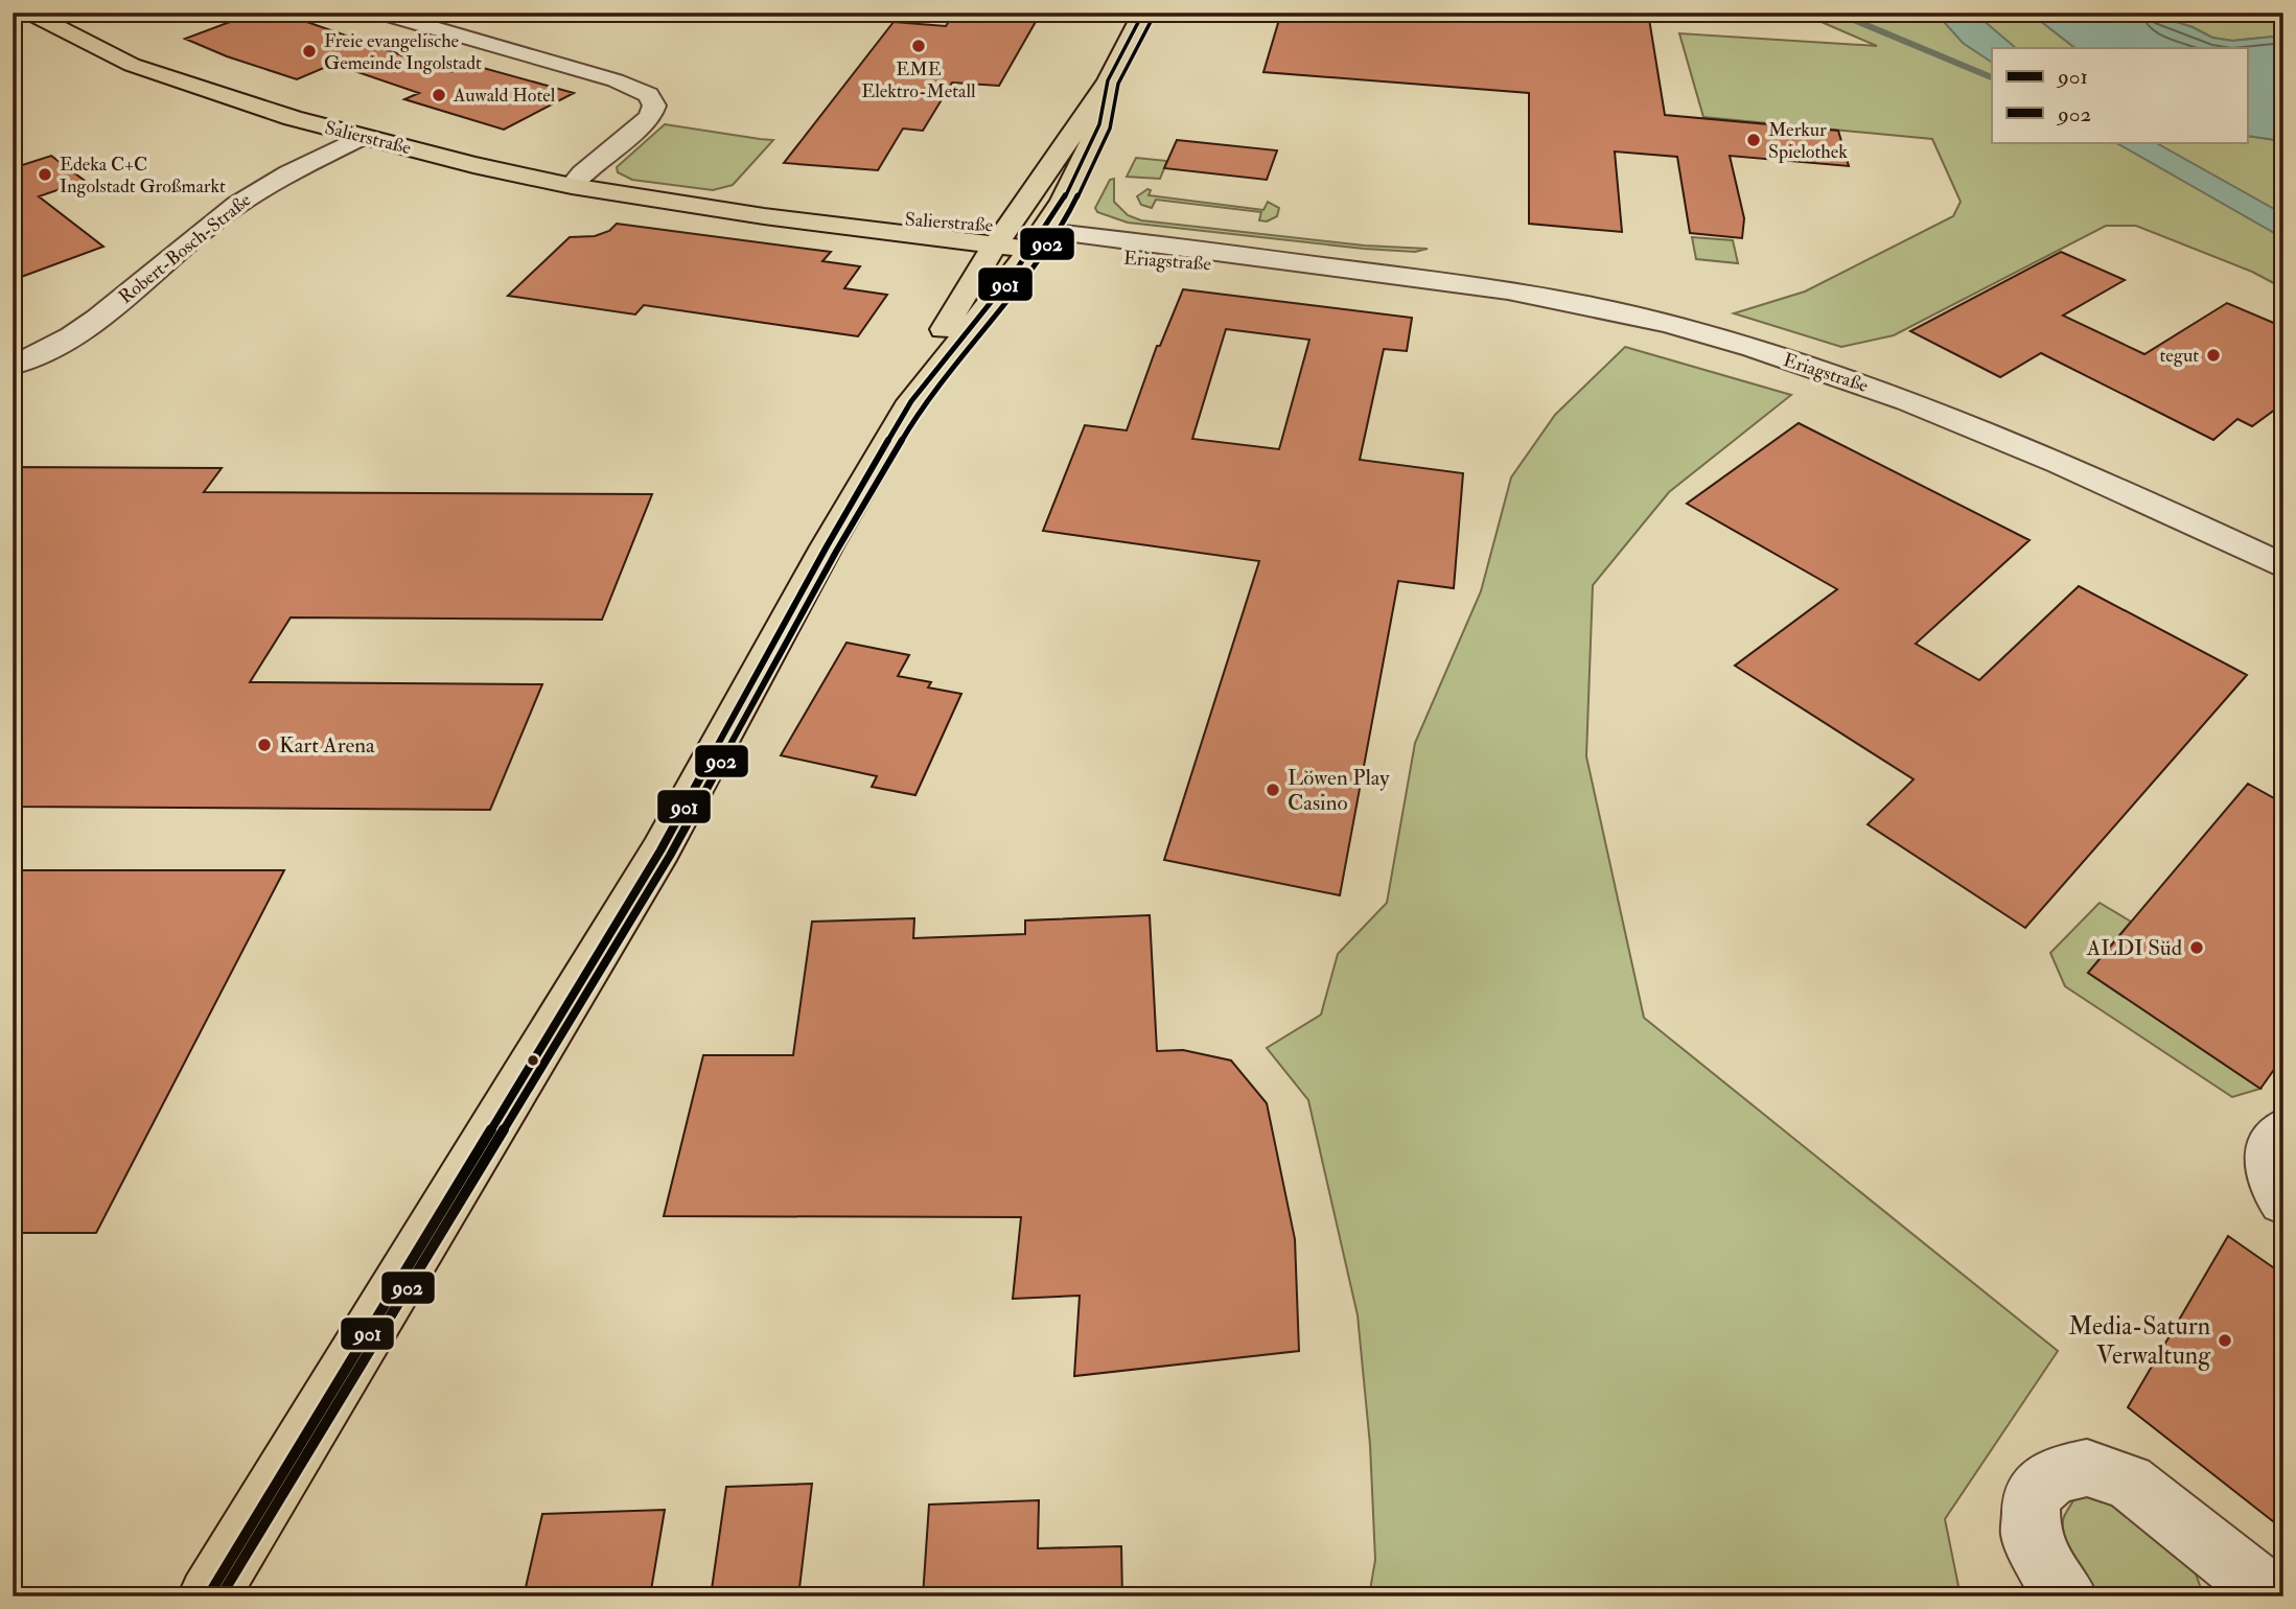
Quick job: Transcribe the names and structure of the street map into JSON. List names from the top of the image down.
{
  "streets": {
    "main road": ["Salierstraße", "Eriagstraße"],
    "street": ["Robert-Bosch-Straße"]
  },
  "crossings": [
    ["Salierstraße", "Robert-Bosch-Straße"],
    ["Salierstraße", "Eriagstraße"]
  ],
  "places": [
    "EME Elektro-Metall",
    "Freie evangelische Gemeinde Ingolstadt",
    "Auwald Hotel",
    "Merkur Spielothek",
    "Edeka C+C Ingolstadt Großmarkt",
    "tegut",
    "Kart Arena",
    "Löwen Play Casino",
    "ALDI Süd",
    "Media-Saturn Verwaltung"
  ],
  "lines": ["transit line 901", "transit line 902"],
  "legend": ["901", "902"]
}
